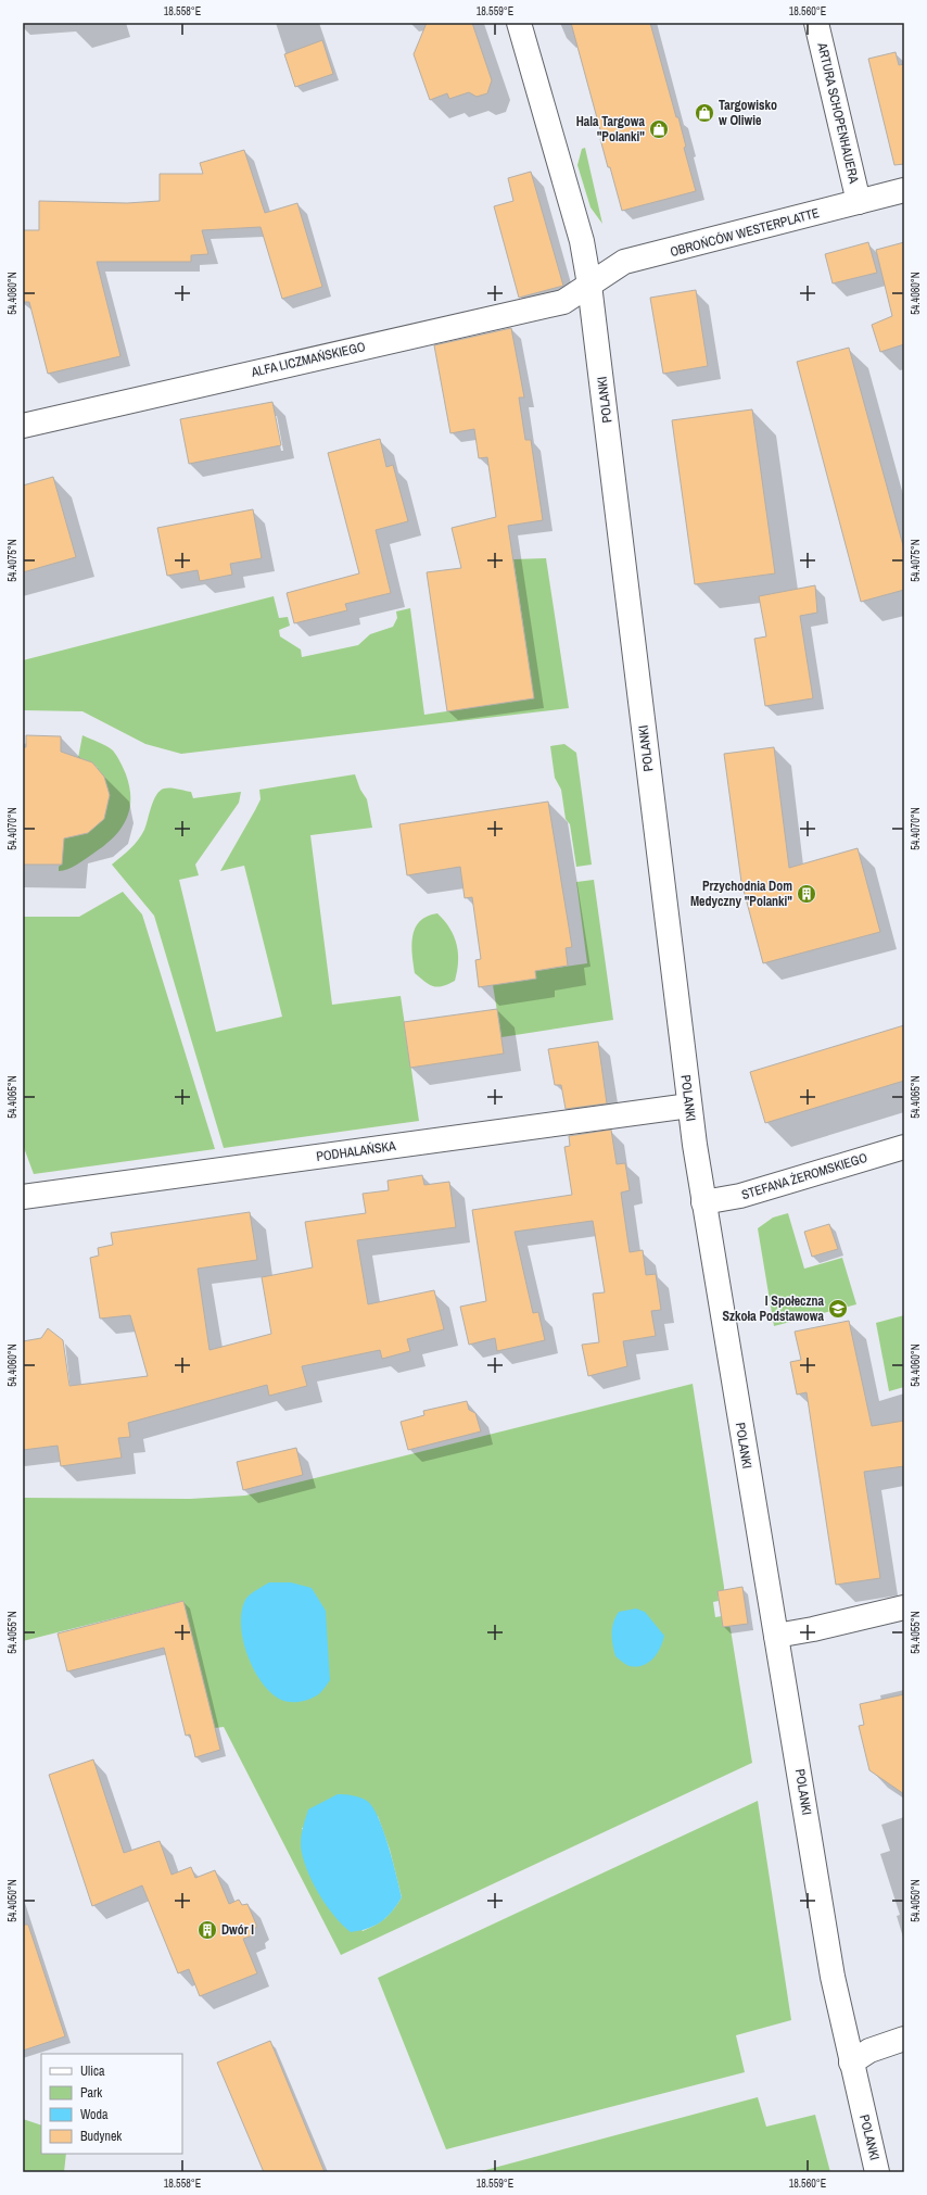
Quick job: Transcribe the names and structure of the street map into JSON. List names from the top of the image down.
{
  "streets": {
    "street": [
      "ARTURA SCHOPENHAUERA",
      "OBROŃCÓW WESTERPLATTE",
      "ALFA LICZMAŃSKIEGO",
      "POLANKI",
      "PODHALAŃSKA",
      "STEFANA ŻEROMSKIEGO"
    ]
  },
  "crossings": [
    ["ARTURA SCHOPENHAUERA", "OBROŃCÓW WESTERPLATTE"],
    ["OBROŃCÓW WESTERPLATTE", "ALFA LICZMAŃSKIEGO"],
    ["OBROŃCÓW WESTERPLATTE", "POLANKI"],
    ["ALFA LICZMAŃSKIEGO", "POLANKI"],
    ["POLANKI", "PODHALAŃSKA"],
    ["POLANKI", "STEFANA ŻEROMSKIEGO"]
  ],
  "places": {
    "shop": ["Targowisko w Oliwie", "Hala Targowa \"Polanki\""],
    "building": ["Przychodnia Dom Medyczny \"Polanki\"", "Dwór I"],
    "school or university": ["I Społeczna Szkoła Podstawowa"]
  },
  "legend": [
    "Ulica",
    "Park",
    "Woda",
    "Budynek"
  ],
  "coordinates": [
    "18.558°E",
    "18.559°E",
    "18.560°E",
    "54.4080°N",
    "54.4075°N",
    "54.4070°N",
    "54.4065°N",
    "54.4060°N",
    "54.4055°N",
    "54.4050°N"
  ]
}
